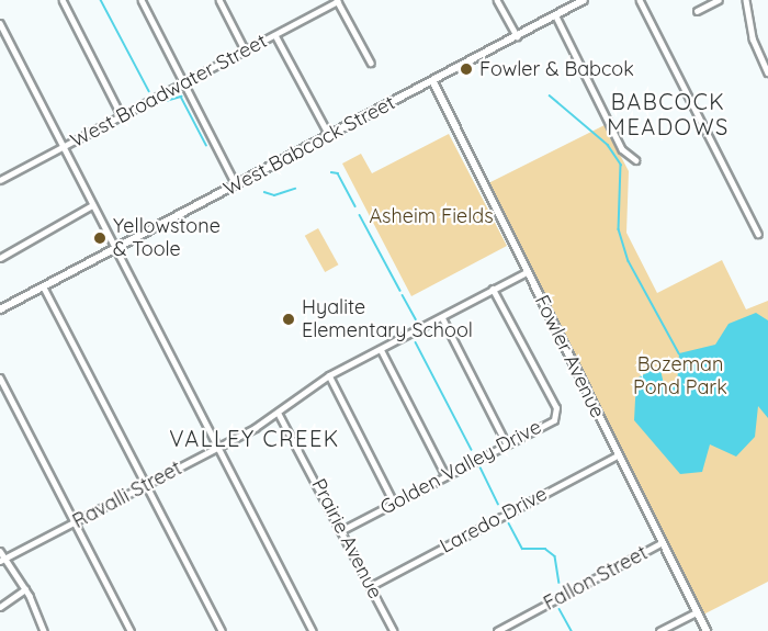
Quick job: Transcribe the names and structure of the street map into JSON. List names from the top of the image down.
{
  "streets": {
    "street": [
      "West Broadwater Street",
      "West Babcock Street",
      "Fowler Avenue",
      "Golden Valley Drive",
      "Ravalli Street",
      "Laredo Drive",
      "Prairie Avenue",
      "Fallon Street"
    ]
  },
  "crossings": [
    ["West Babcock Street", "Fowler Avenue"],
    ["Fowler Avenue", "Ravalli Street"],
    ["Fowler Avenue", "Laredo Drive"],
    ["Fowler Avenue", "Fallon Street"],
    ["Golden Valley Drive", "Ravalli Street"],
    ["Golden Valley Drive", "Prairie Avenue"],
    ["Ravalli Street", "Prairie Avenue"],
    ["Laredo Drive", "Prairie Avenue"]
  ],
  "districts": ["BABCOCK MEADOWS", "VALLEY CREEK"],
  "parks": ["Asheim Fields", "Bozeman Pond Park"],
  "places": ["Fowler & Babcok", "Yellowstone & Toole", "Hyalite Elementary School"]
}
